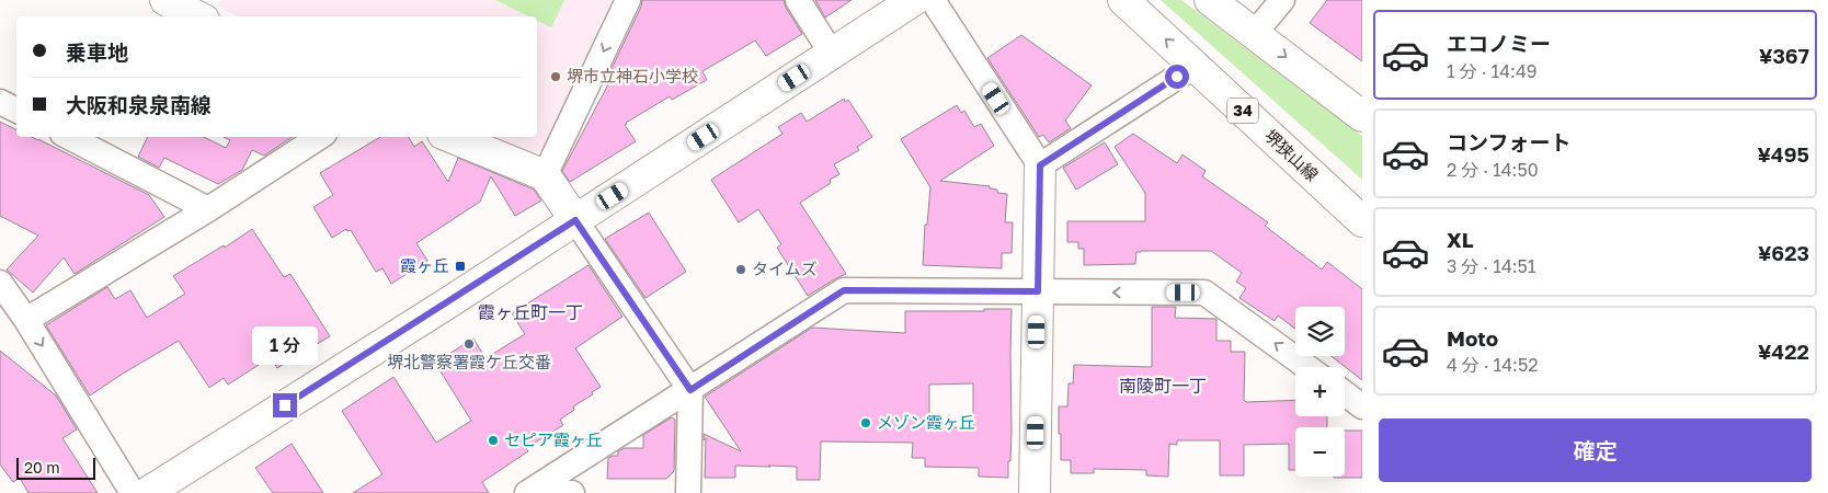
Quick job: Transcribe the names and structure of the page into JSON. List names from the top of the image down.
{
  "streets": {
    "main road": ["34", "堺狭山線"]
  },
  "districts": ["霞ヶ丘町一丁", "南陵町一丁"],
  "places": {
    "other": [
      "堺市立神石小学校",
      "タイムズ",
      "堺北警察署霞ケ丘交番",
      "メゾン霞ヶ丘",
      "セピア霞ヶ丘"
    ],
    "transit": ["霞ヶ丘"]
  },
  "scale_bar": "20 m",
  "page": {
    "list": [
      {
        "name": "エコノミー",
        "note": "1 分 · 14:49",
        "value": "¥367"
      },
      {
        "name": "コンフォート",
        "note": "2 分 · 14:50",
        "value": "¥495"
      },
      {
        "name": "XL",
        "note": "3 分 · 14:51",
        "value": "¥623"
      },
      {
        "name": "Moto",
        "note": "4 分 · 14:52",
        "value": "¥422"
      }
    ],
    "banner": ["乗車地", "大阪和泉泉南線"],
    "map_buttons": ["+", "−"],
    "bubble": "1 分",
    "buttons": "確定",
    "scale": "20 m"
  }
}
